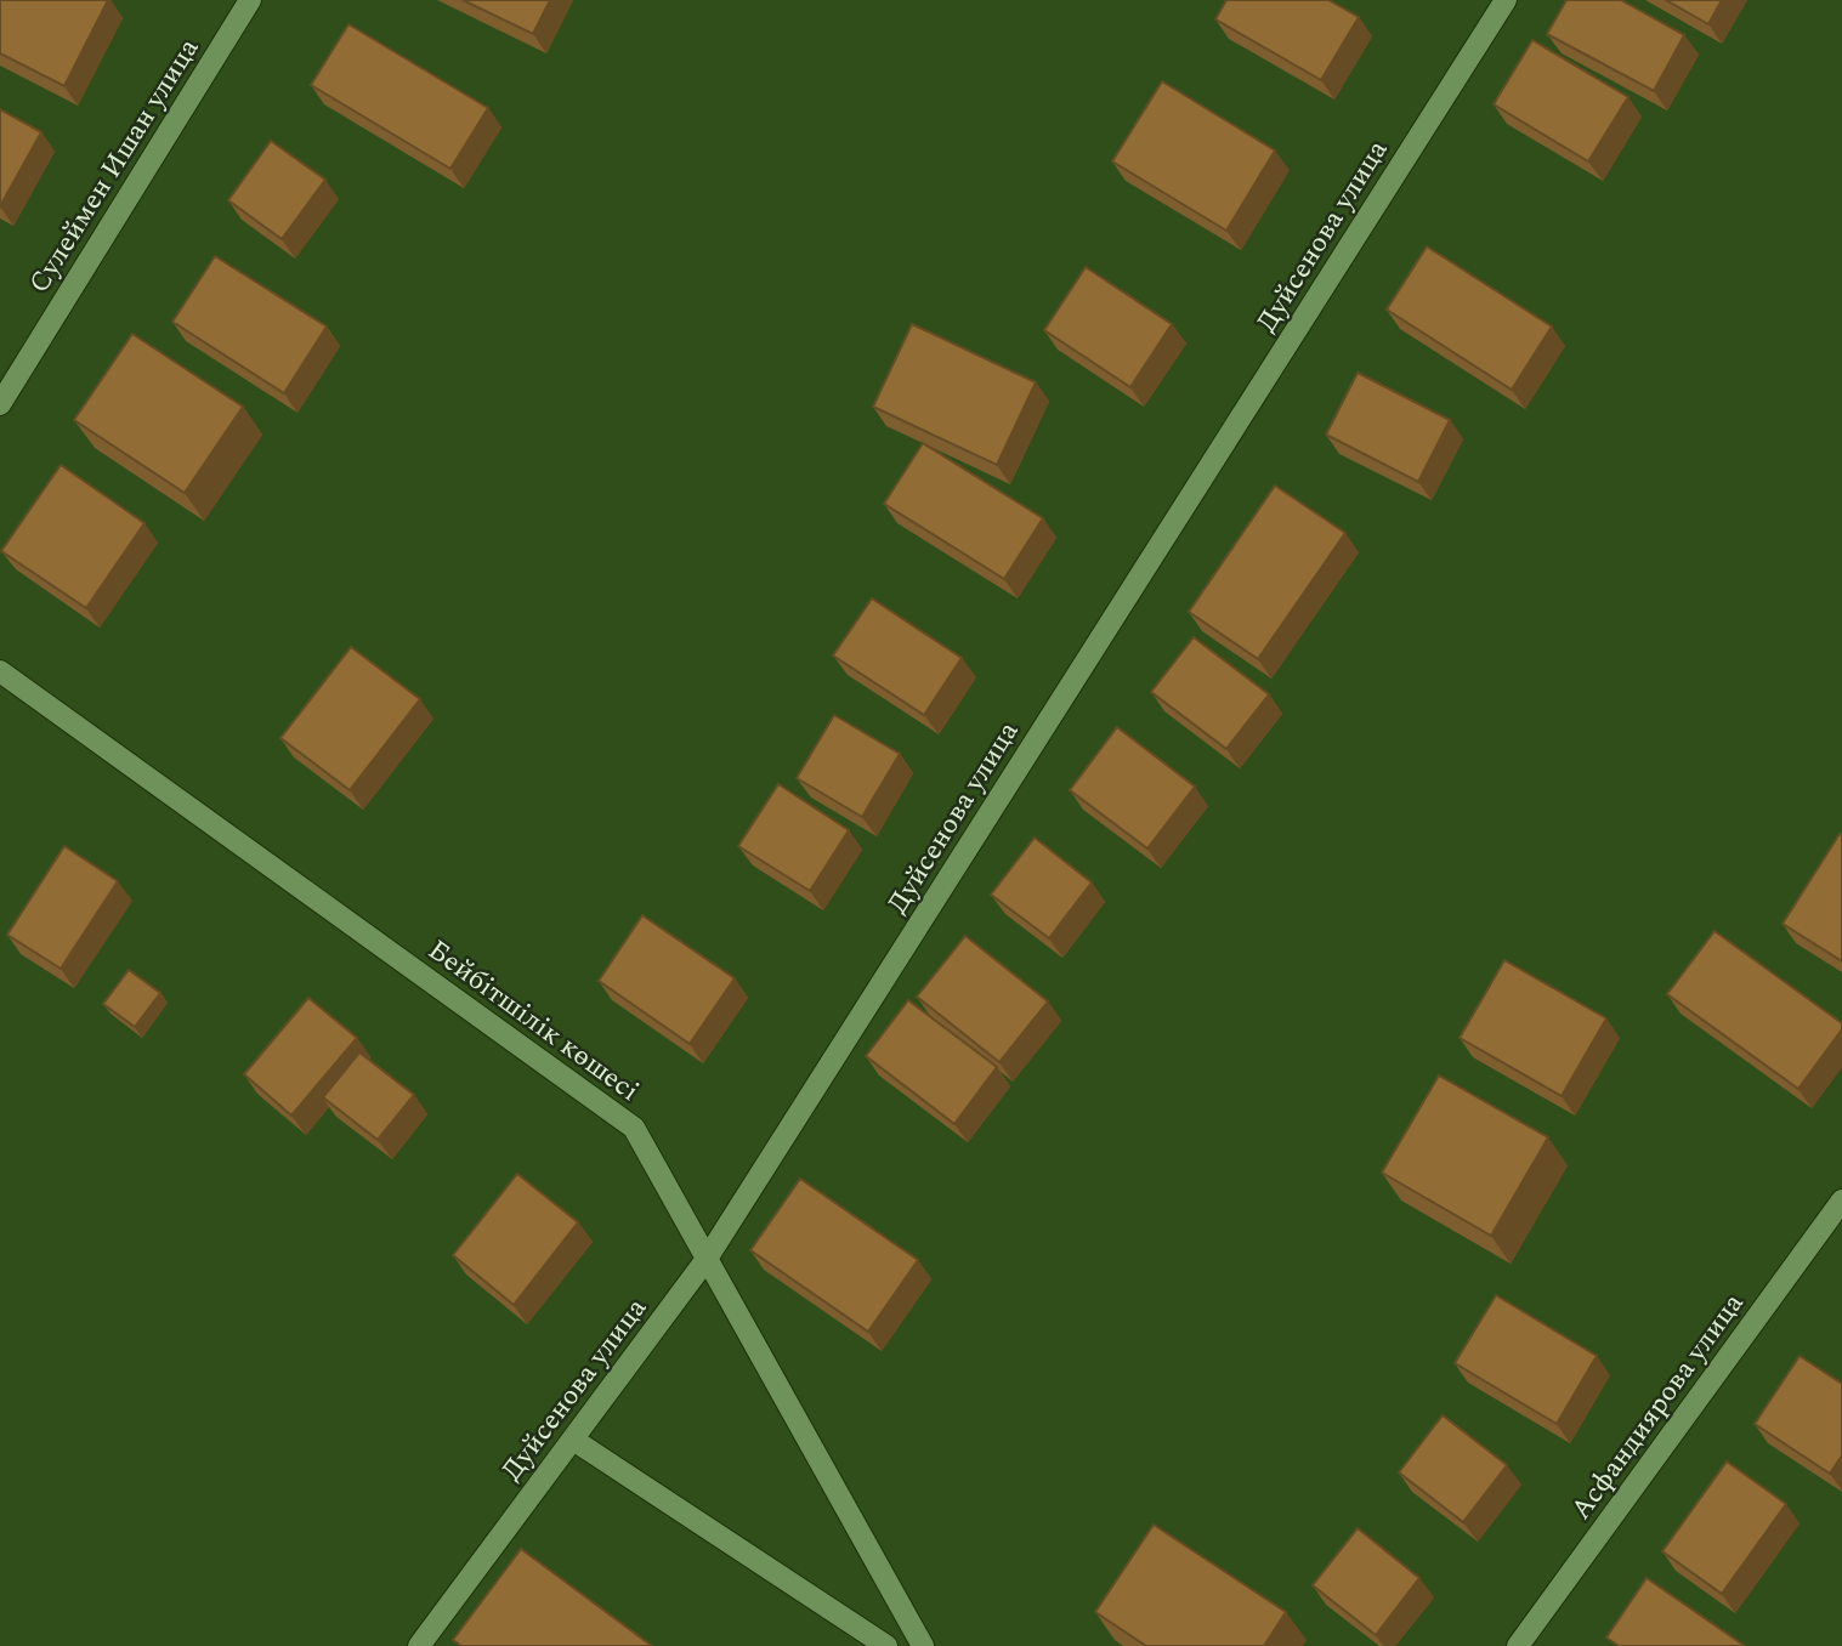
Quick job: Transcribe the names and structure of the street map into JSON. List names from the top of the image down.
{
  "streets": {
    "street": [
      "Сулеймен Ишан улица",
      "Дуйсенова улица",
      "Бейбітшілік көшесі",
      "Асфандиярова улица"
    ]
  },
  "crossings": [
    ["Дуйсенова улица", "Бейбітшілік көшесі"]
  ]
}
